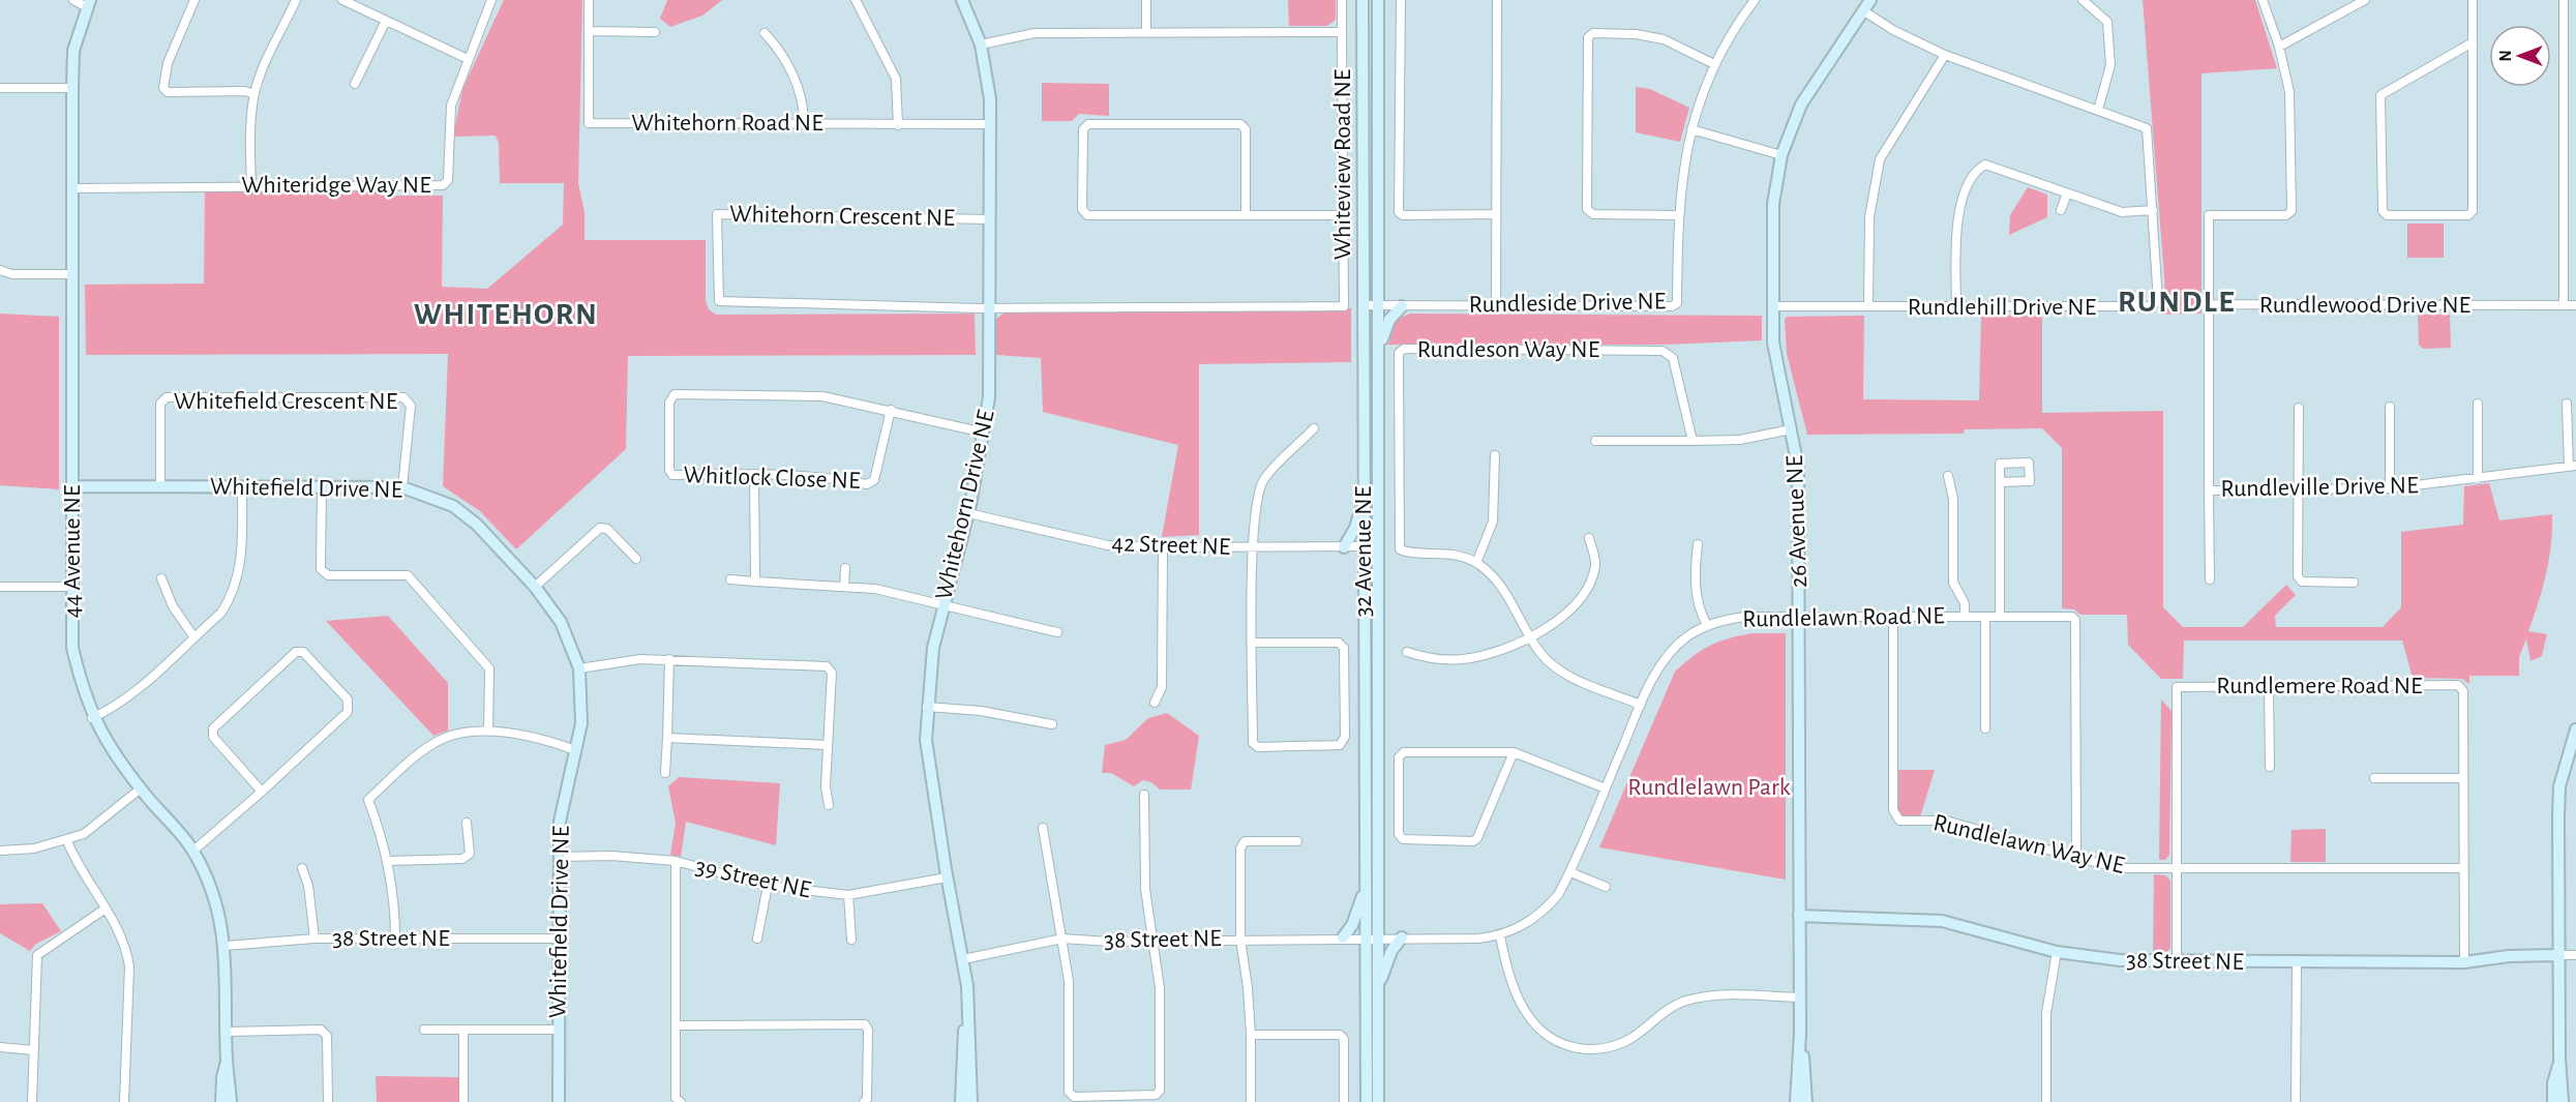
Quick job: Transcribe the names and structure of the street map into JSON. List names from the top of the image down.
{
  "streets": {
    "street": [
      "Whitehorn Road NE",
      "Whiteview Road NE",
      "Whiteridge Way NE",
      "Whitehorn Crescent NE",
      "Rundleside Drive NE",
      "Rundlewood Drive NE",
      "Rundlehill Drive NE",
      "Rundleson Way NE",
      "Whitefield Crescent NE",
      "Whitlock Close NE",
      "Rundleville Drive NE",
      "Whitefield Drive NE",
      "Whitehorn Drive NE",
      "26 Avenue NE",
      "42 Street NE",
      "44 Avenue NE",
      "32 Avenue NE",
      "Rundlelawn Road NE",
      "Rundlemere Road NE",
      "Rundlelawn Way NE",
      "39 Street NE",
      "38 Street NE"
    ]
  },
  "crossings": [
    ["Whitehorn Road NE", "Whitehorn Drive NE"],
    ["Whiteview Road NE", "Whitehorn Crescent NE"],
    ["Whiteview Road NE", "Whitehorn Drive NE"],
    ["Whiteridge Way NE", "44 Avenue NE"],
    ["Whitehorn Crescent NE", "Whitehorn Drive NE"],
    ["Rundleside Drive NE", "32 Avenue NE"],
    ["Rundlewood Drive NE", "Rundleville Drive NE"],
    ["Rundlehill Drive NE", "26 Avenue NE"],
    ["Rundleson Way NE", "Rundlelawn Road NE"],
    ["Whitefield Crescent NE", "Whitefield Drive NE"],
    ["Whitlock Close NE", "Whitehorn Drive NE"],
    ["Whitefield Drive NE", "44 Avenue NE"],
    ["Whitefield Drive NE", "39 Street NE"],
    ["Whitefield Drive NE", "38 Street NE"],
    ["Whitehorn Drive NE", "42 Street NE"],
    ["Whitehorn Drive NE", "39 Street NE"],
    ["Whitehorn Drive NE", "38 Street NE"],
    ["26 Avenue NE", "Rundlelawn Road NE"],
    ["26 Avenue NE", "38 Street NE"],
    ["42 Street NE", "32 Avenue NE"],
    ["44 Avenue NE", "38 Street NE"],
    ["32 Avenue NE", "Rundlelawn Road NE"],
    ["32 Avenue NE", "38 Street NE"],
    ["Rundlelawn Road NE", "Rundlelawn Way NE"],
    ["Rundlelawn Road NE", "38 Street NE"],
    ["Rundlemere Road NE", "Rundlelawn Way NE"],
    ["Rundlemere Road NE", "38 Street NE"]
  ],
  "districts": ["RUNDLE", "WHITEHORN"],
  "parks": ["Rundlelawn Park"],
  "north": "left"
}
